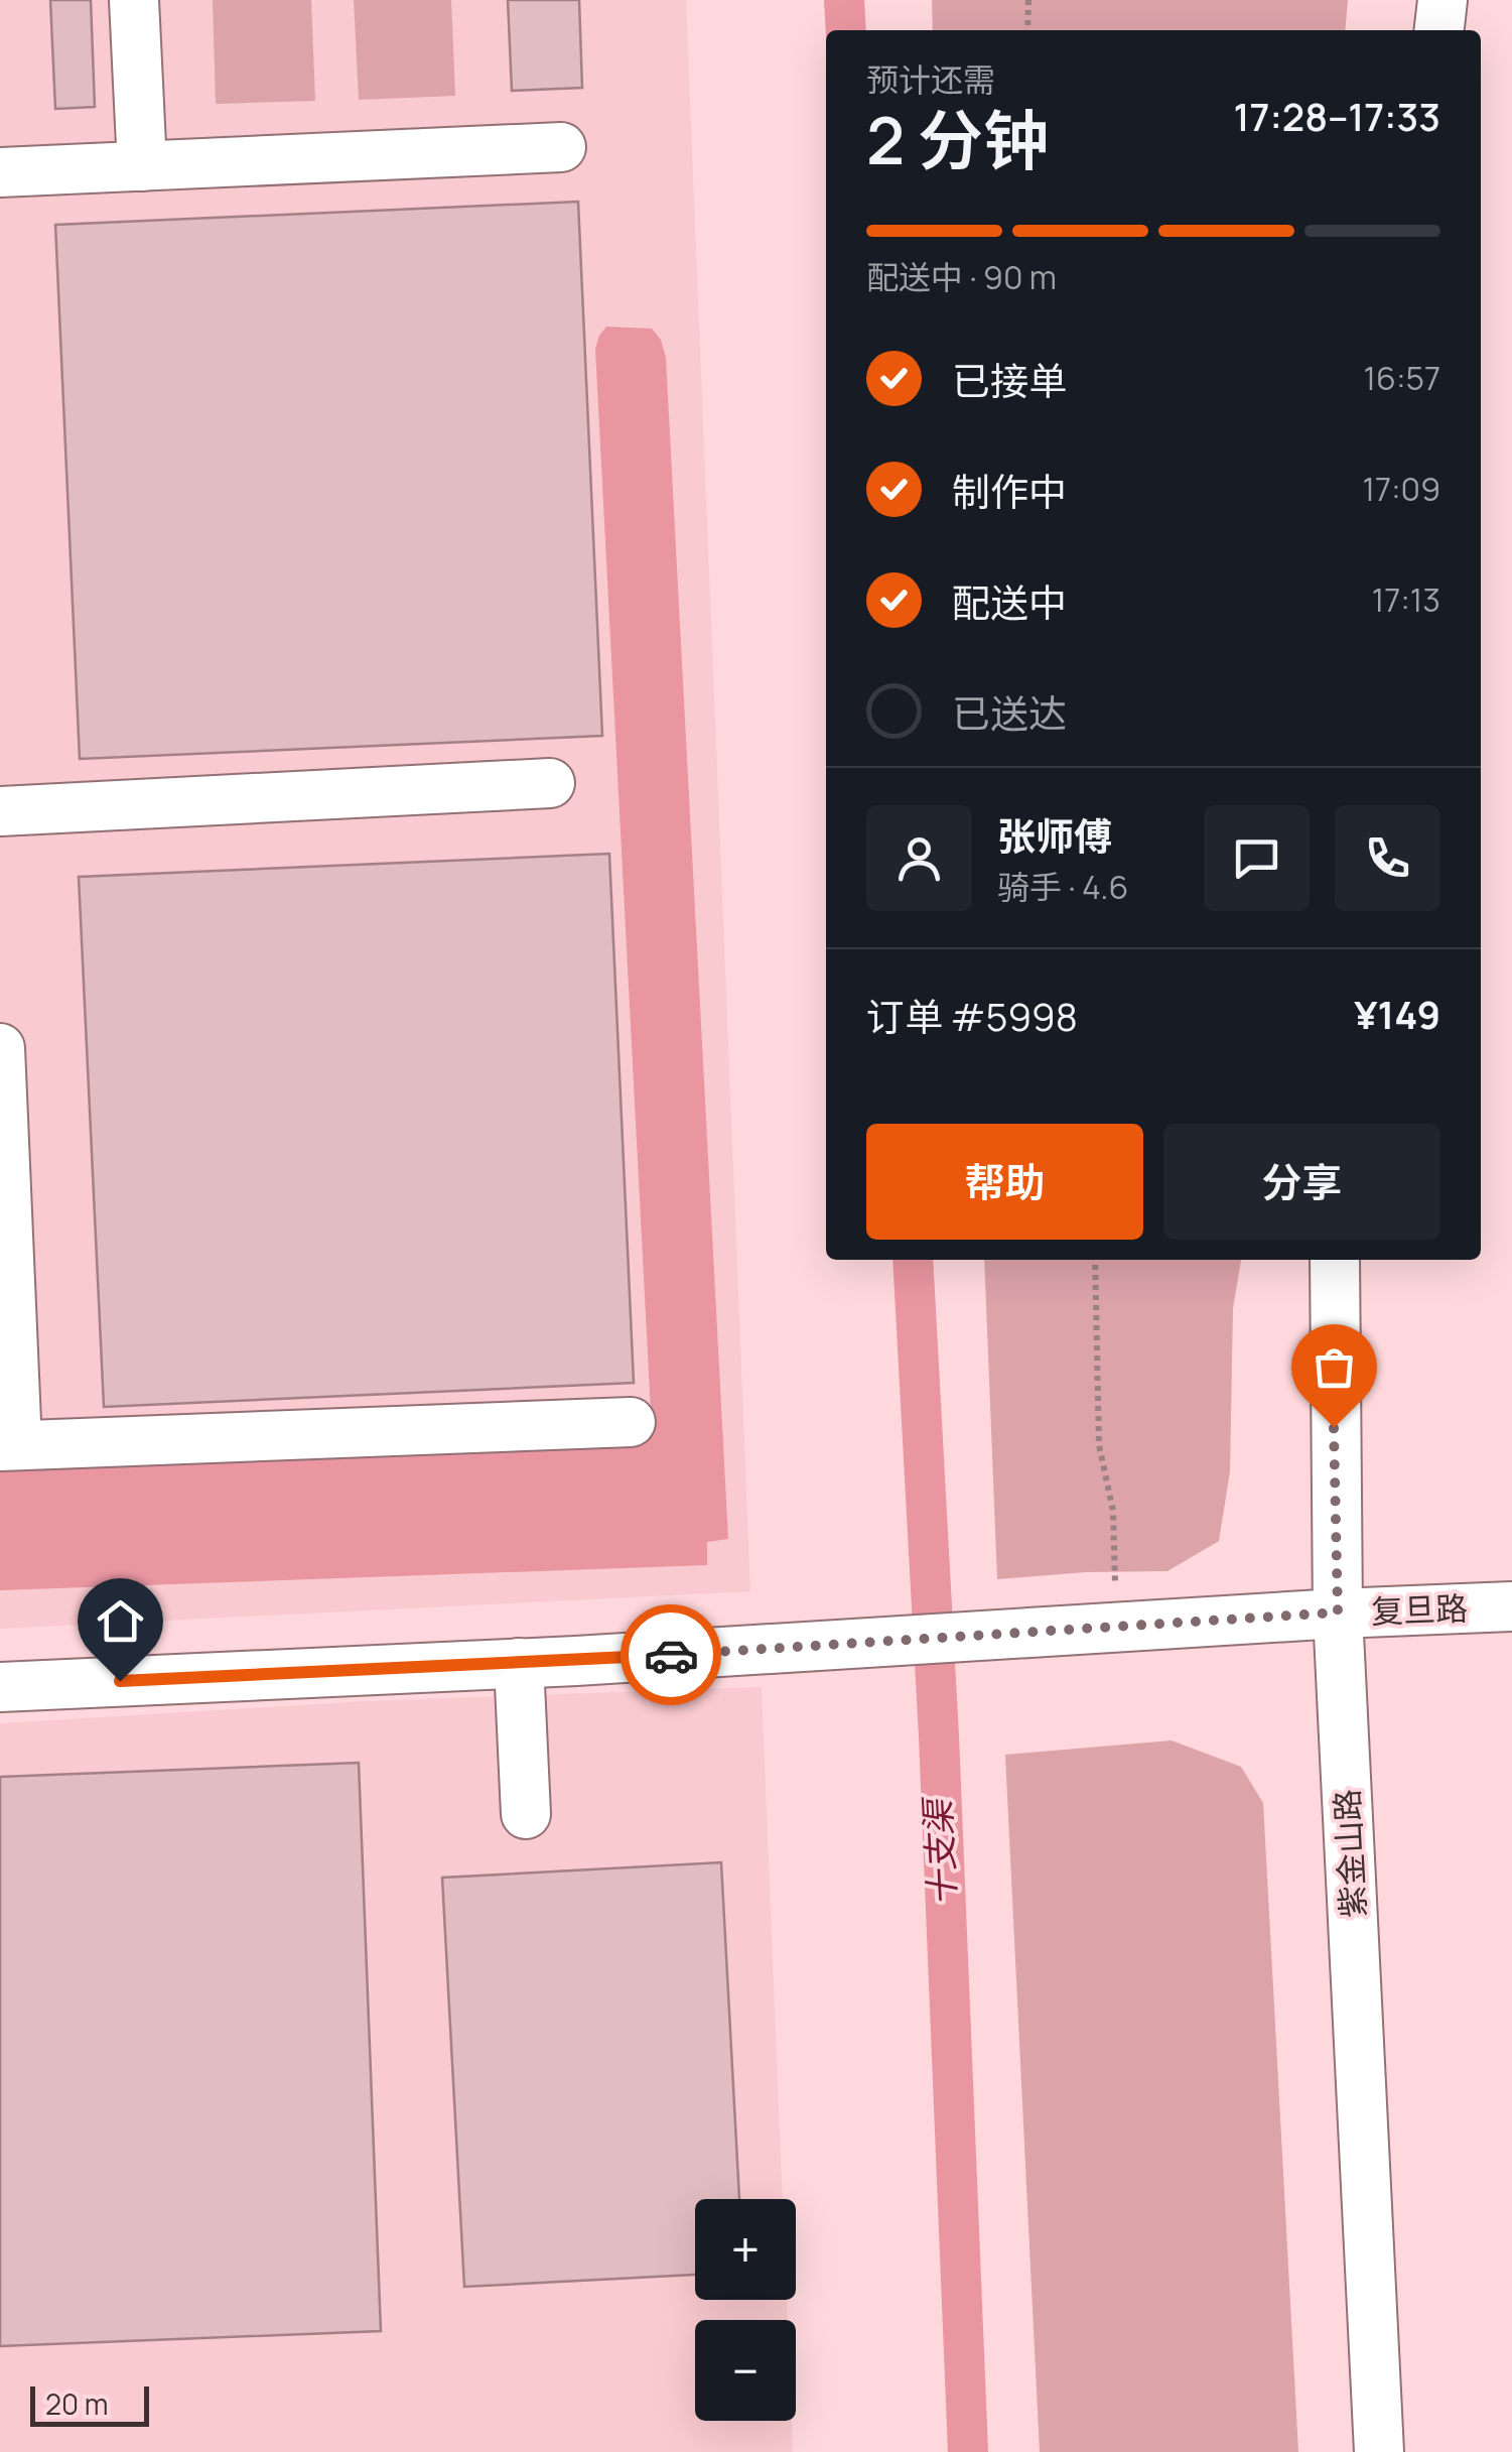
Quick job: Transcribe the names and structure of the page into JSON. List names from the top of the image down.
{
  "streets": {
    "street": ["复旦路", "紫金山路"]
  },
  "crossings": [
    ["复旦路", "紫金山路"]
  ],
  "water": ["十支渠"],
  "scale_bar": "20 m",
  "page": {
    "heading": ["2 分钟", "预计还需", "17:28–17:33"],
    "panel": [
      "张师傅",
      "骑手 · 4.6",
      "订单 #5998",
      "¥149"
    ],
    "bar": "配送中 · 90 m",
    "list": [
      ["已接单", "16:57"],
      ["制作中", "17:09"],
      ["配送中", "17:13"],
      "已送达"
    ],
    "buttons": ["帮助", "分享"],
    "map_buttons": ["+", "−"],
    "scale": "20 m"
  }
}
